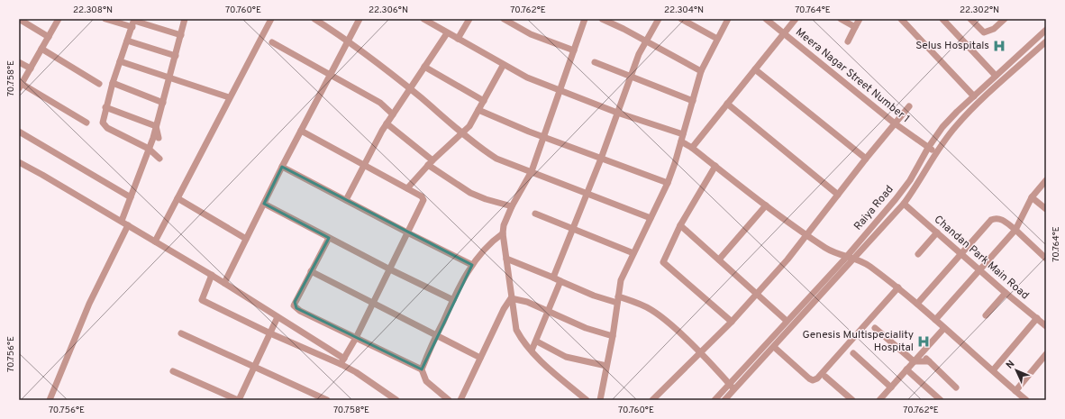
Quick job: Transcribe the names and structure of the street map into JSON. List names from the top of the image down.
{
  "streets": {
    "street": ["Meera Nagar Street Number 1", "Raiya Road", "Chandan Park Main Road"]
  },
  "crossings": [
    ["Meera Nagar Street Number 1", "Raiya Road"],
    ["Raiya Road", "Chandan Park Main Road"]
  ],
  "places": {
    "hospital": ["Selus Hospitals", "Genesis Multispeciality Hospital"]
  },
  "north": "top left",
  "coordinates": [
    "22.308°N",
    "70.760°E",
    "22.306°N",
    "70.762°E",
    "22.304°N",
    "70.764°E",
    "22.302°N",
    "70.758°E",
    "70.756°E"
  ]
}
